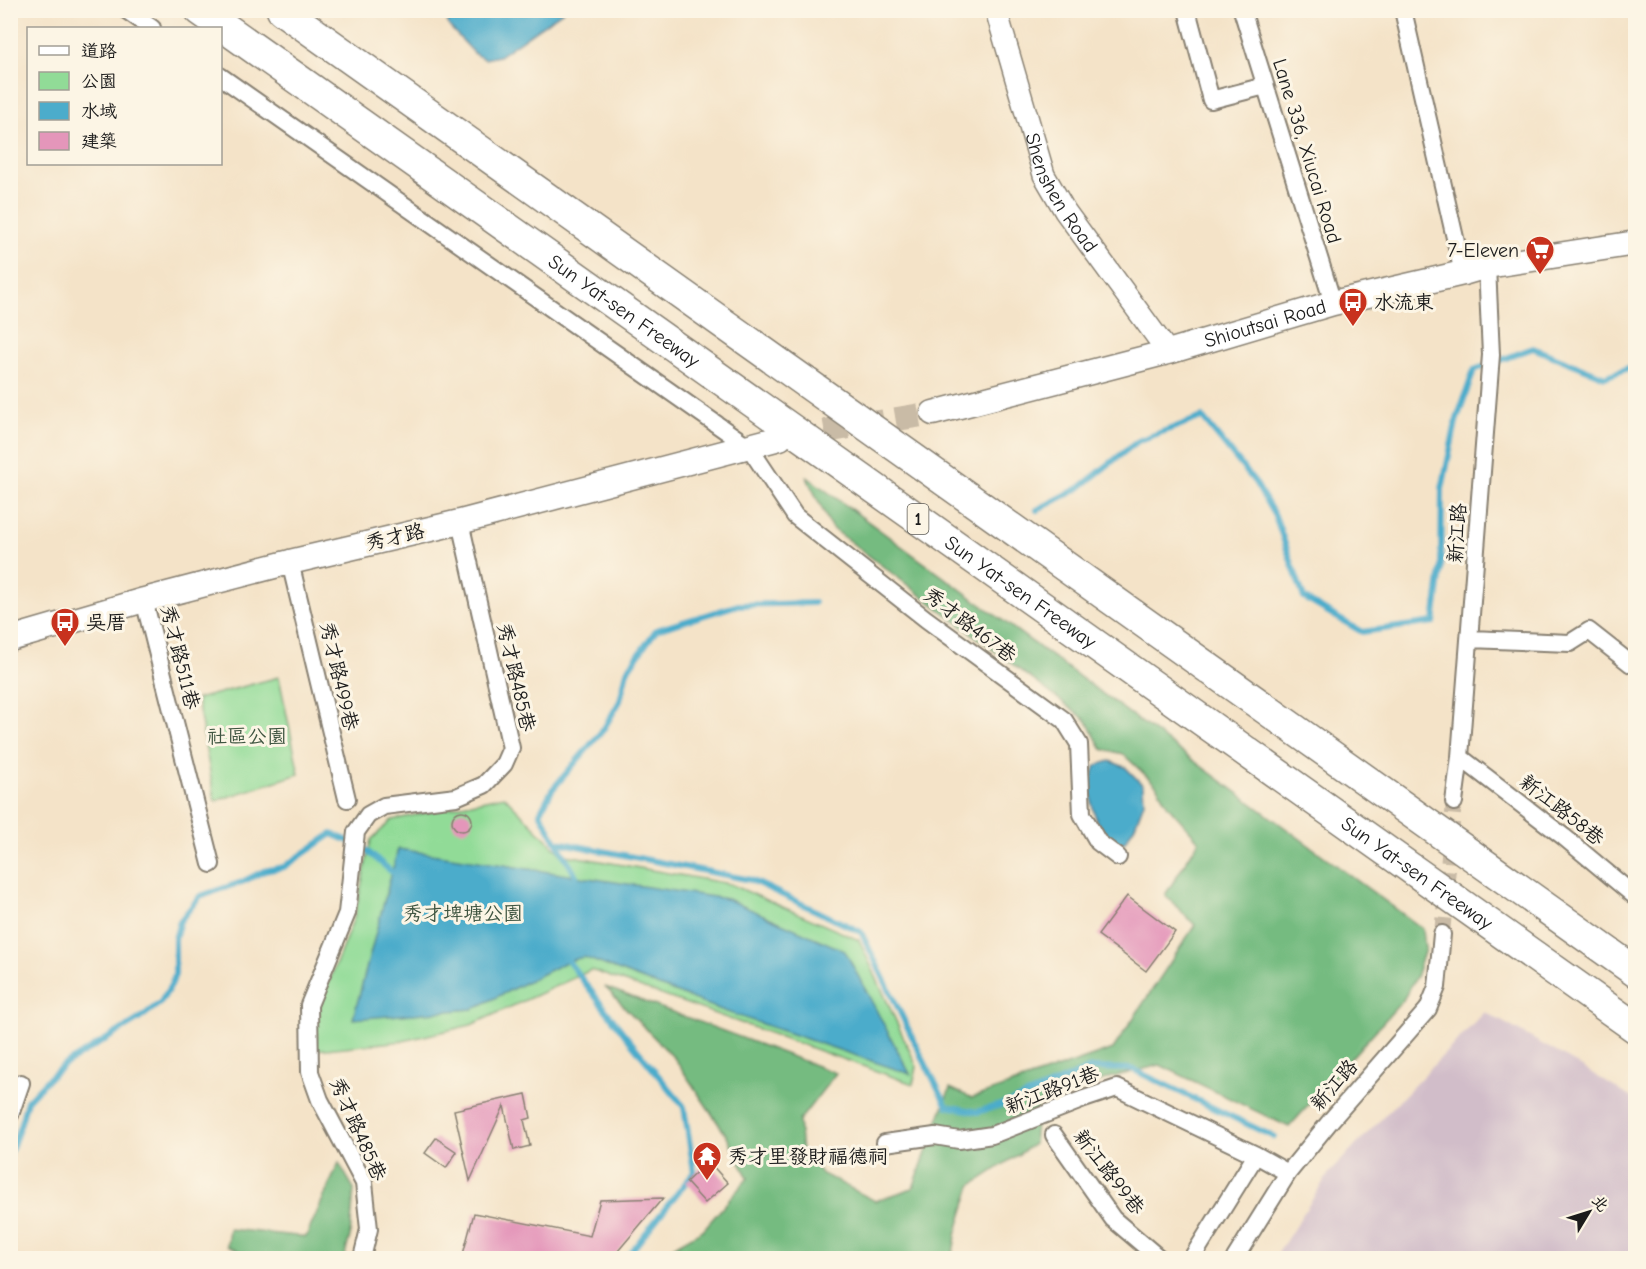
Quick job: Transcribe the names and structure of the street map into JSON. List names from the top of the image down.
{
  "streets": {
    "highway": ["Sun Yat-sen Freeway", "1"],
    "main road": ["Shioutsai Road", "秀才路"],
    "street": [
      "Lane 336, Xiucai Road",
      "Shenshen Road",
      "新江路",
      "秀才路467巷",
      "秀才路511巷",
      "秀才路499巷",
      "秀才路485巷",
      "新江路58巷",
      "新江路91巷",
      "新江路99巷"
    ]
  },
  "crossings": [
    ["Lane 336, Xiucai Road", "Shioutsai Road"],
    ["Shenshen Road", "Shioutsai Road"],
    ["Shioutsai Road", "新江路"],
    ["新江路", "新江路58巷"],
    ["新江路", "新江路91巷"],
    ["秀才路", "秀才路467巷"],
    ["秀才路", "秀才路511巷"],
    ["秀才路", "秀才路499巷"],
    ["秀才路", "秀才路485巷"]
  ],
  "parks": ["社區公園", "秀才埤塘公園"],
  "places": {
    "supermarket": ["7-Eleven"],
    "bus stop": ["水流東", "吳厝"],
    "temple": ["秀才里發財福德祠"]
  },
  "legend": [
    "道路",
    "公園",
    "水域",
    "建築"
  ],
  "north": "top right"
}
